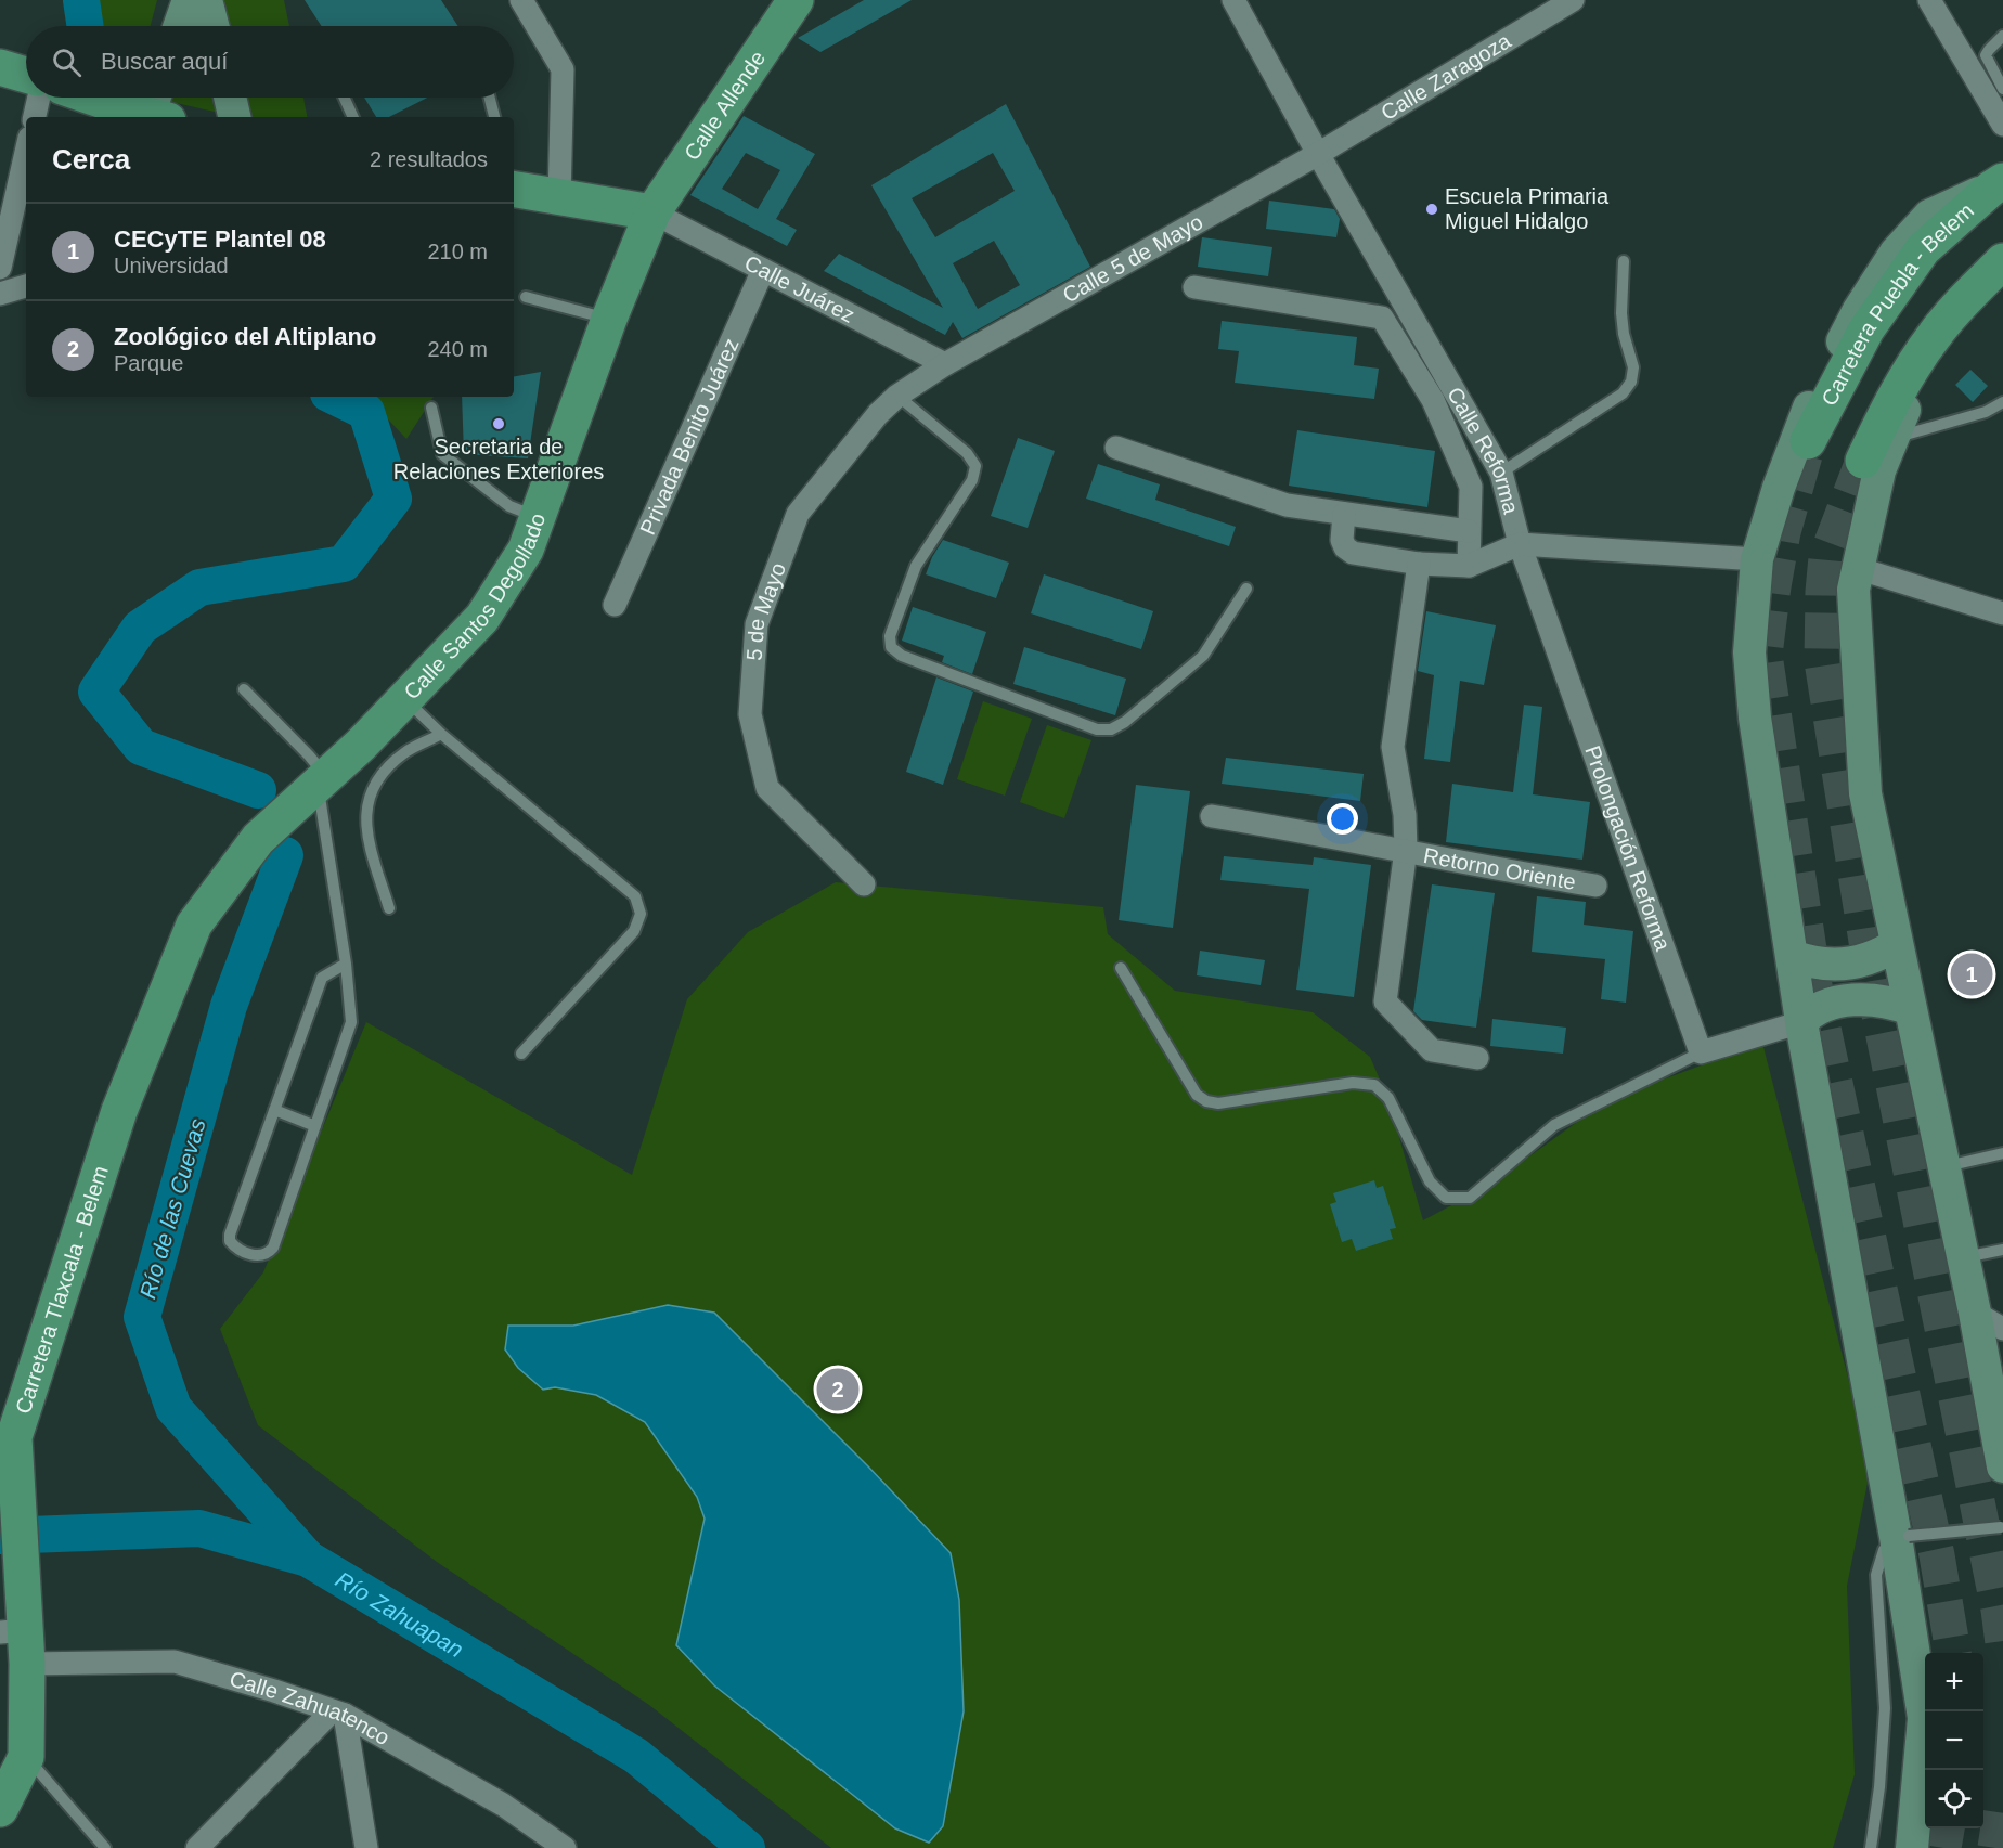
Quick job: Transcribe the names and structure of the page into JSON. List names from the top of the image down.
{
  "streets": {
    "main road": [
      "Calle Allende",
      "Carretera Puebla - Belem",
      "Calle Santos Degollado",
      "Carretera Tlaxcala - Belem"
    ],
    "street": [
      "Calle Zaragoza",
      "Calle 5 de Mayo",
      "Calle Juárez",
      "Privada Benito Juárez",
      "Calle Reforma",
      "5 de Mayo",
      "Prolongación Reforma",
      "Retorno Oriente",
      "Calle Zahuatenco"
    ]
  },
  "crossings": [
    ["Calle Zaragoza", "Calle 5 de Mayo"],
    ["Calle Zaragoza", "Calle Reforma"],
    ["Calle Allende", "Calle Juárez"],
    ["Calle Allende", "Calle Santos Degollado"],
    ["Calle 5 de Mayo", "Calle Juárez"],
    ["Calle 5 de Mayo", "Calle Reforma"],
    ["Calle 5 de Mayo", "5 de Mayo"],
    ["Calle Juárez", "Privada Benito Juárez"],
    ["Calle Juárez", "Calle Santos Degollado"],
    ["Calle Juárez", "5 de Mayo"],
    ["Calle Reforma", "Prolongación Reforma"],
    ["Calle Santos Degollado", "Carretera Tlaxcala - Belem"],
    ["Carretera Tlaxcala - Belem", "Calle Zahuatenco"]
  ],
  "water": ["Río de las Cuevas", "Río Zahuapan"],
  "places": ["Escuela Primaria Miguel Hidalgo", "Secretaria de Relaciones Exteriores"],
  "page": {
    "search": "Buscar aquí",
    "heading": ["Cerca", "2 resultados"],
    "list": [
      {
        "mark": "1",
        "name": "CECyTE Plantel 08",
        "note": "Universidad",
        "value": "210 m"
      },
      {
        "mark": "2",
        "name": "Zoológico del Altiplano",
        "note": "Parque",
        "value": "240 m"
      }
    ],
    "pins": ["1", "2"],
    "map_buttons": ["+", "−"]
  }
}
